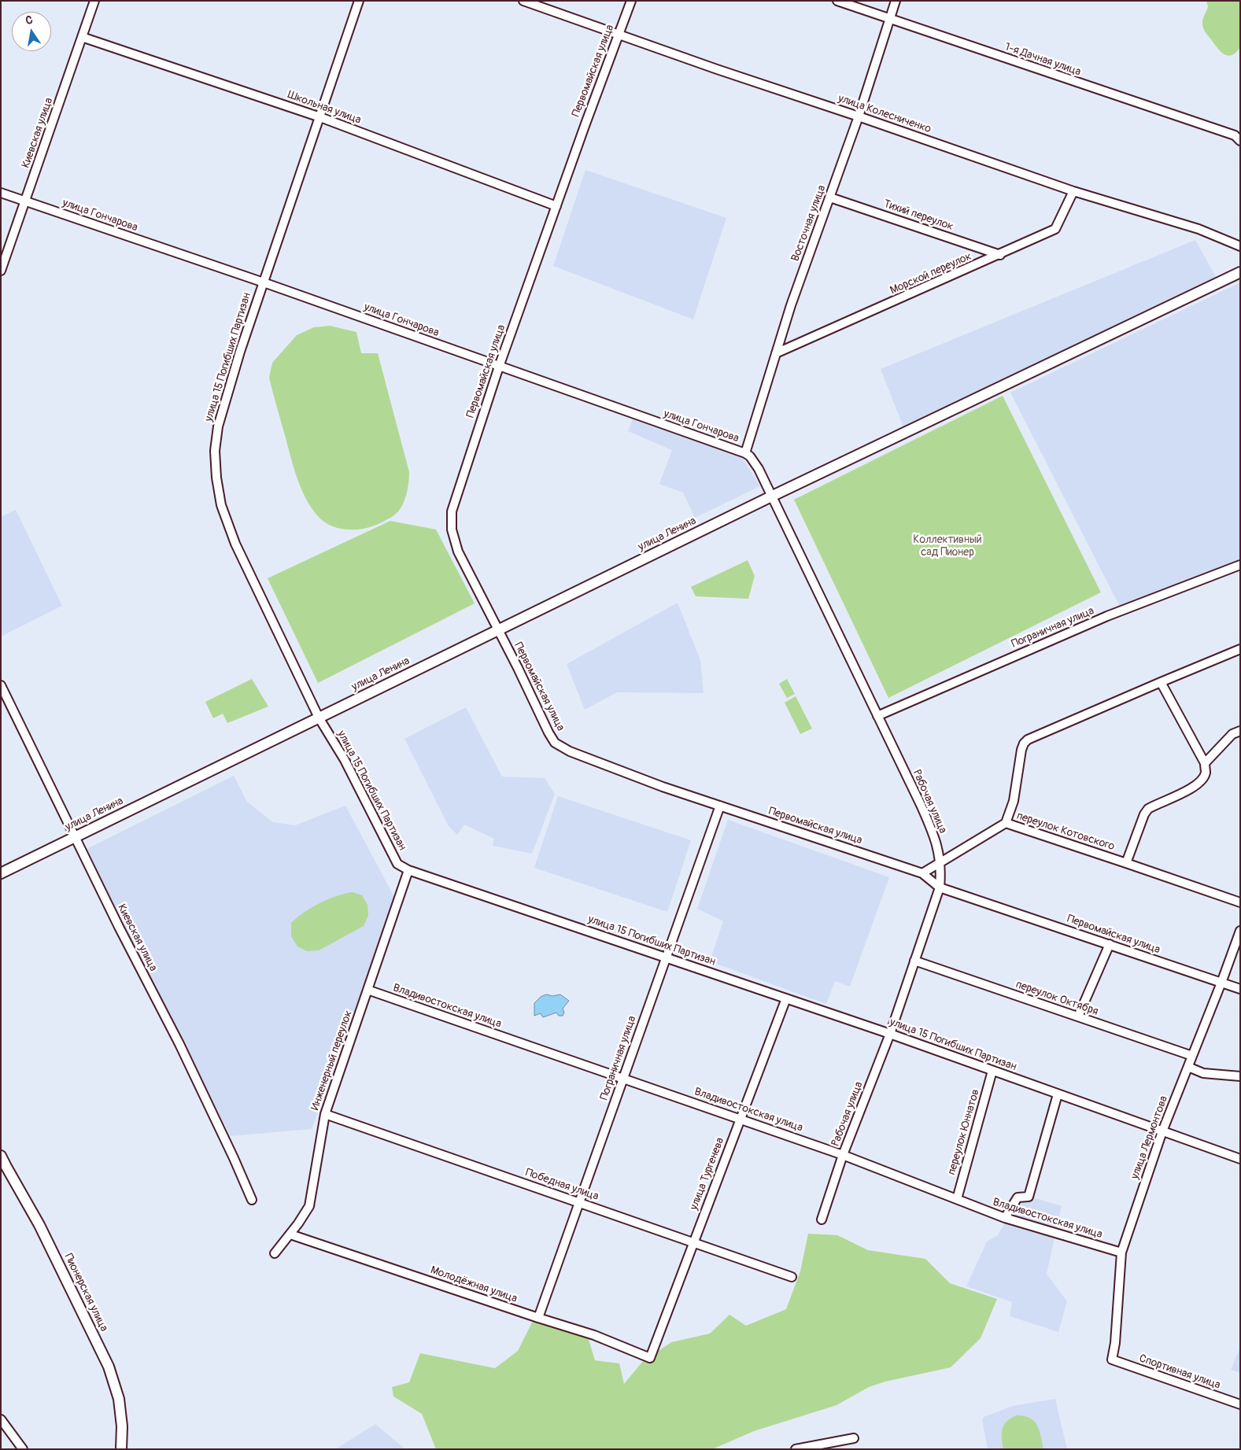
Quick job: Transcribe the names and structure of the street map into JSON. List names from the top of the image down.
{
  "streets": {
    "main road": ["улица Ленина", "Пионерская улица"],
    "street": [
      "1-я Дачная улица",
      "Первомайская улица",
      "Школьная улица",
      "улица Колесниченко",
      "Киевская улица",
      "улица Гончарова",
      "Тихий переулок",
      "Восточная улица",
      "Морской переулок",
      "улица 15 Погибших Партизан",
      "Пограничная улица",
      "Рабочая улица",
      "переулок Котовского",
      "переулок Октября",
      "Владивостокская улица",
      "Инженерный переулок",
      "переулок Юннатов",
      "улица Лермонтова",
      "улица Тургенева",
      "Победная улица",
      "Молодёжная улица",
      "Спортивная улица"
    ]
  },
  "crossings": [
    ["1-я Дачная улица", "Восточная улица"],
    ["Первомайская улица", "Школьная улица"],
    ["Первомайская улица", "улица Колесниченко"],
    ["Первомайская улица", "улица Гончарова"],
    ["Первомайская улица", "улица Ленина"],
    ["Первомайская улица", "Пограничная улица"],
    ["Первомайская улица", "Рабочая улица"],
    ["Первомайская улица", "улица Лермонтова"],
    ["Школьная улица", "Киевская улица"],
    ["Школьная улица", "улица 15 Погибших Партизан"],
    ["улица Колесниченко", "Восточная улица"],
    ["улица Колесниченко", "Морской переулок"],
    ["Киевская улица", "улица Гончарова"],
    ["Киевская улица", "улица Ленина"],
    ["улица Гончарова", "Восточная улица"],
    ["улица Гончарова", "улица 15 Погибших Партизан"],
    ["улица Гончарова", "улица Ленина"],
    ["улица Гончарова", "Рабочая улица"],
    ["Тихий переулок", "Восточная улица"],
    ["Тихий переулок", "Морской переулок"],
    ["Восточная улица", "Морской переулок"],
    ["улица 15 Погибших Партизан", "улица Ленина"],
    ["улица 15 Погибших Партизан", "Пограничная улица"],
    ["улица 15 Погибших Партизан", "Рабочая улица"],
    ["улица 15 Погибших Партизан", "Инженерный переулок"],
    ["улица 15 Погибших Партизан", "переулок Юннатов"],
    ["улица 15 Погибших Партизан", "улица Лермонтова"],
    ["улица 15 Погибших Партизан", "улица Тургенева"],
    ["улица Ленина", "Рабочая улица"],
    ["Пограничная улица", "Рабочая улица"],
    ["Пограничная улица", "Владивостокская улица"],
    ["Пограничная улица", "Победная улица"],
    ["Пограничная улица", "Молодёжная улица"],
    ["Рабочая улица", "переулок Октября"],
    ["Рабочая улица", "Владивостокская улица"],
    ["переулок Октября", "улица Лермонтова"],
    ["Владивостокская улица", "Инженерный переулок"],
    ["Владивостокская улица", "переулок Юннатов"],
    ["Владивостокская улица", "улица Лермонтова"],
    ["Владивостокская улица", "улица Тургенева"],
    ["Инженерный переулок", "Победная улица"],
    ["Инженерный переулок", "Молодёжная улица"],
    ["улица Лермонтова", "Спортивная улица"],
    ["улица Тургенева", "Победная улица"],
    ["улица Тургенева", "Молодёжная улица"]
  ],
  "parks": ["Коллективный сад Пионер"],
  "north": "top"
}
